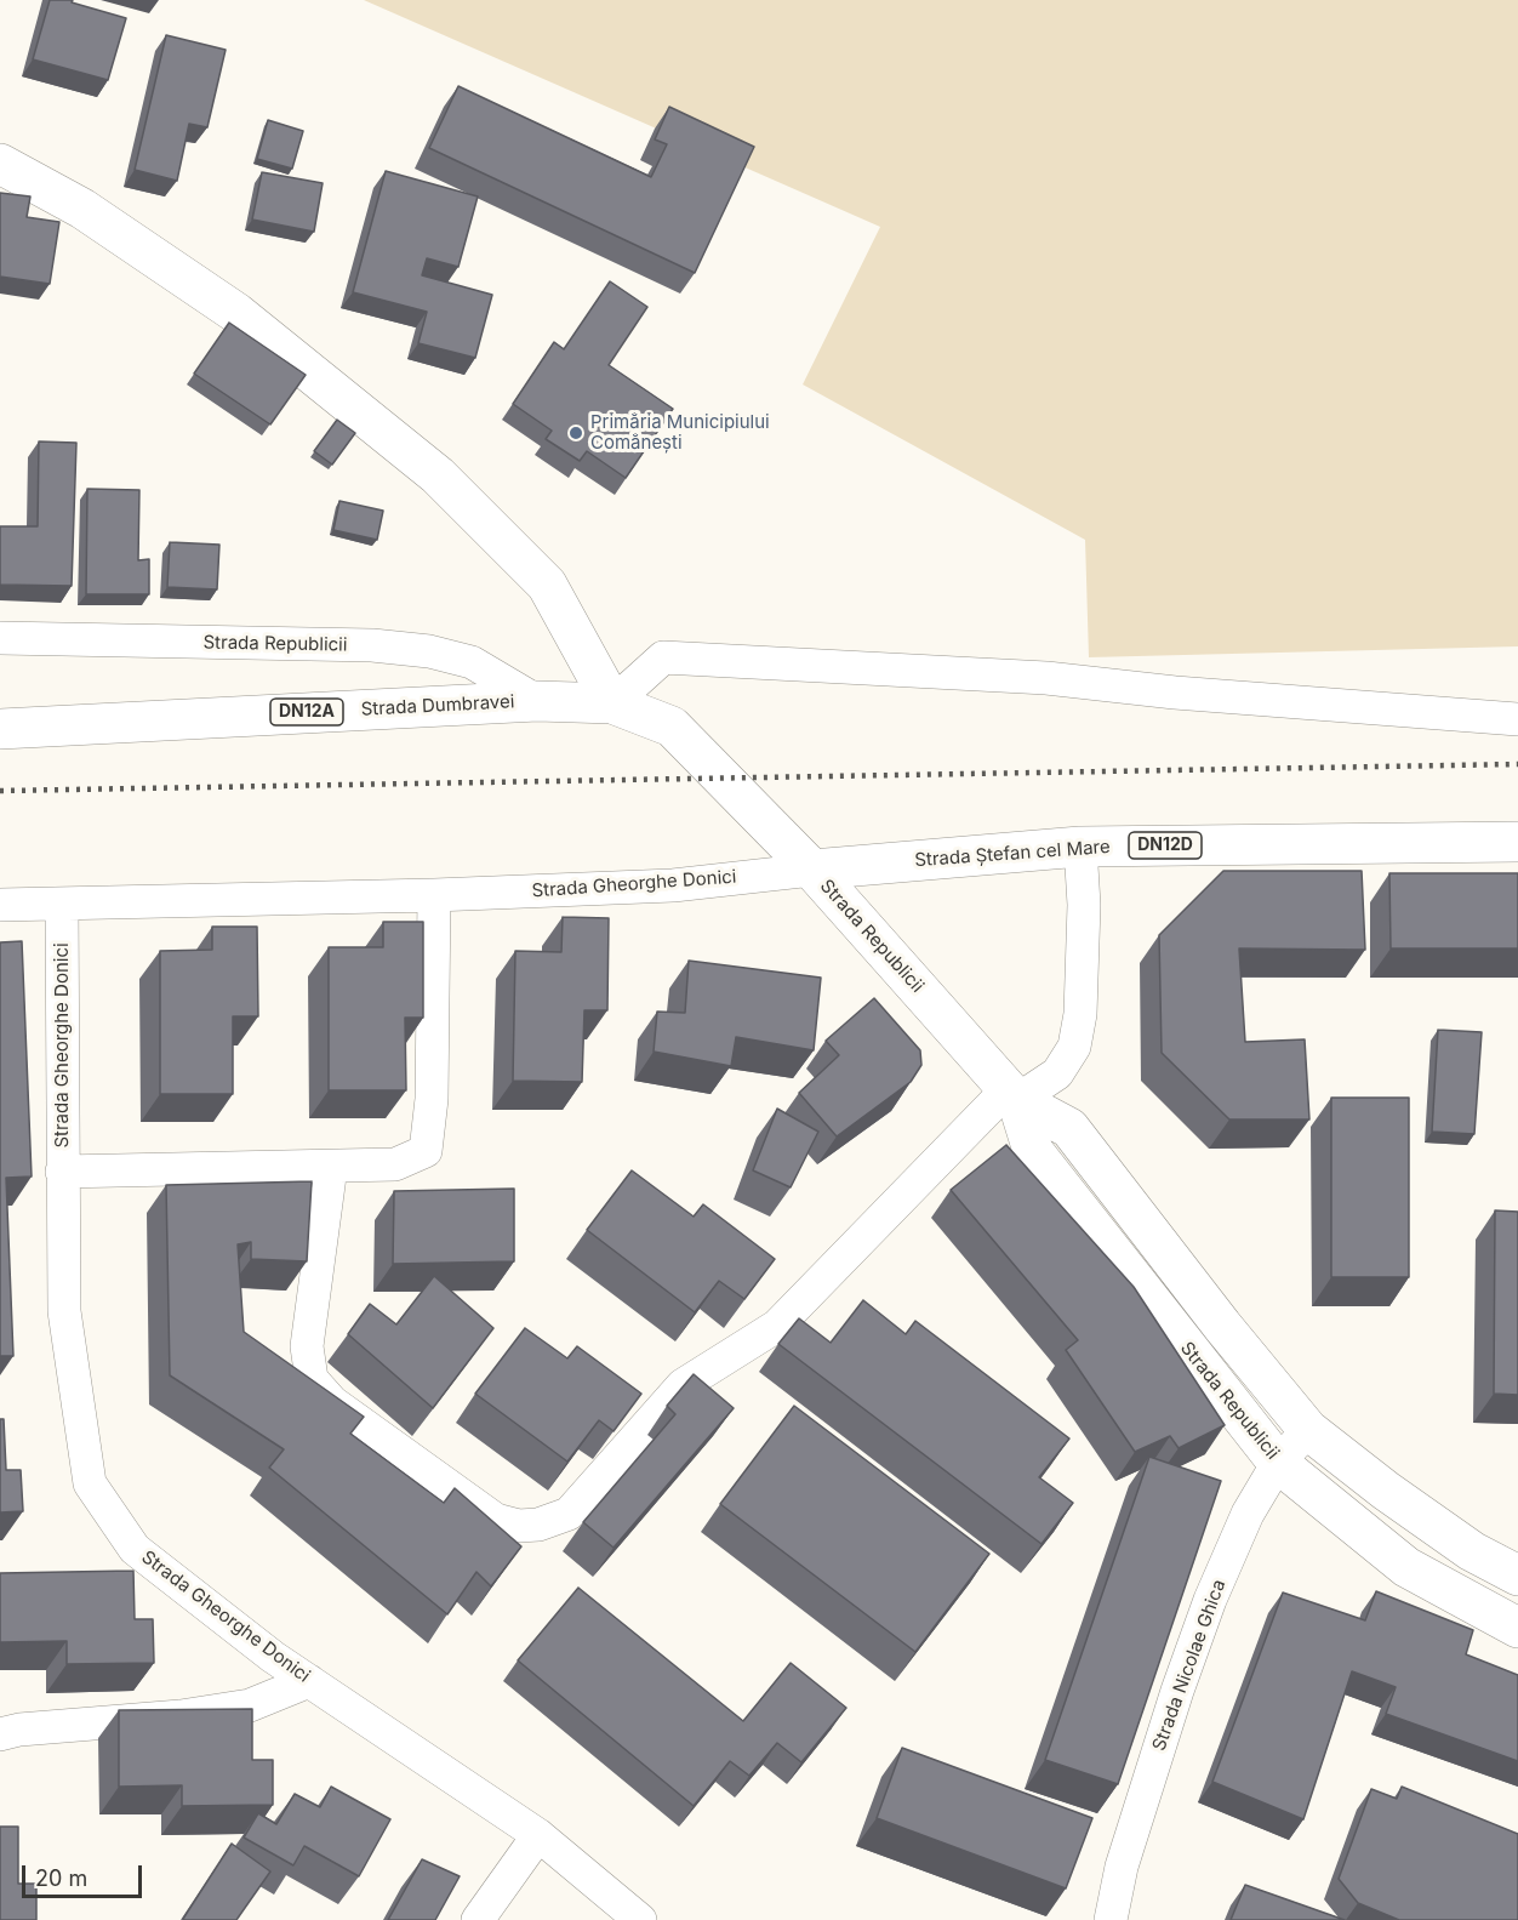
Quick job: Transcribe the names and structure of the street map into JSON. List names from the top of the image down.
{
  "streets": {
    "main road": [
      "Strada Republicii",
      "Strada Dumbravei",
      "DN12A",
      "DN12D",
      "Strada Ștefan cel Mare"
    ],
    "street": ["Strada Gheorghe Donici", "Strada Nicolae Ghica"]
  },
  "crossings": [
    ["Strada Republicii", "Strada Dumbravei"],
    ["Strada Republicii", "Strada Ștefan cel Mare"],
    ["Strada Republicii", "Strada Gheorghe Donici"],
    ["Strada Republicii", "Strada Nicolae Ghica"],
    ["Strada Dumbravei", "Strada Ștefan cel Mare"],
    ["Strada Dumbravei", "Strada Gheorghe Donici"],
    ["Strada Ștefan cel Mare", "Strada Gheorghe Donici"]
  ],
  "places": ["Primăria Municipiului Comănești"],
  "scale_bar": "20 m"
}
